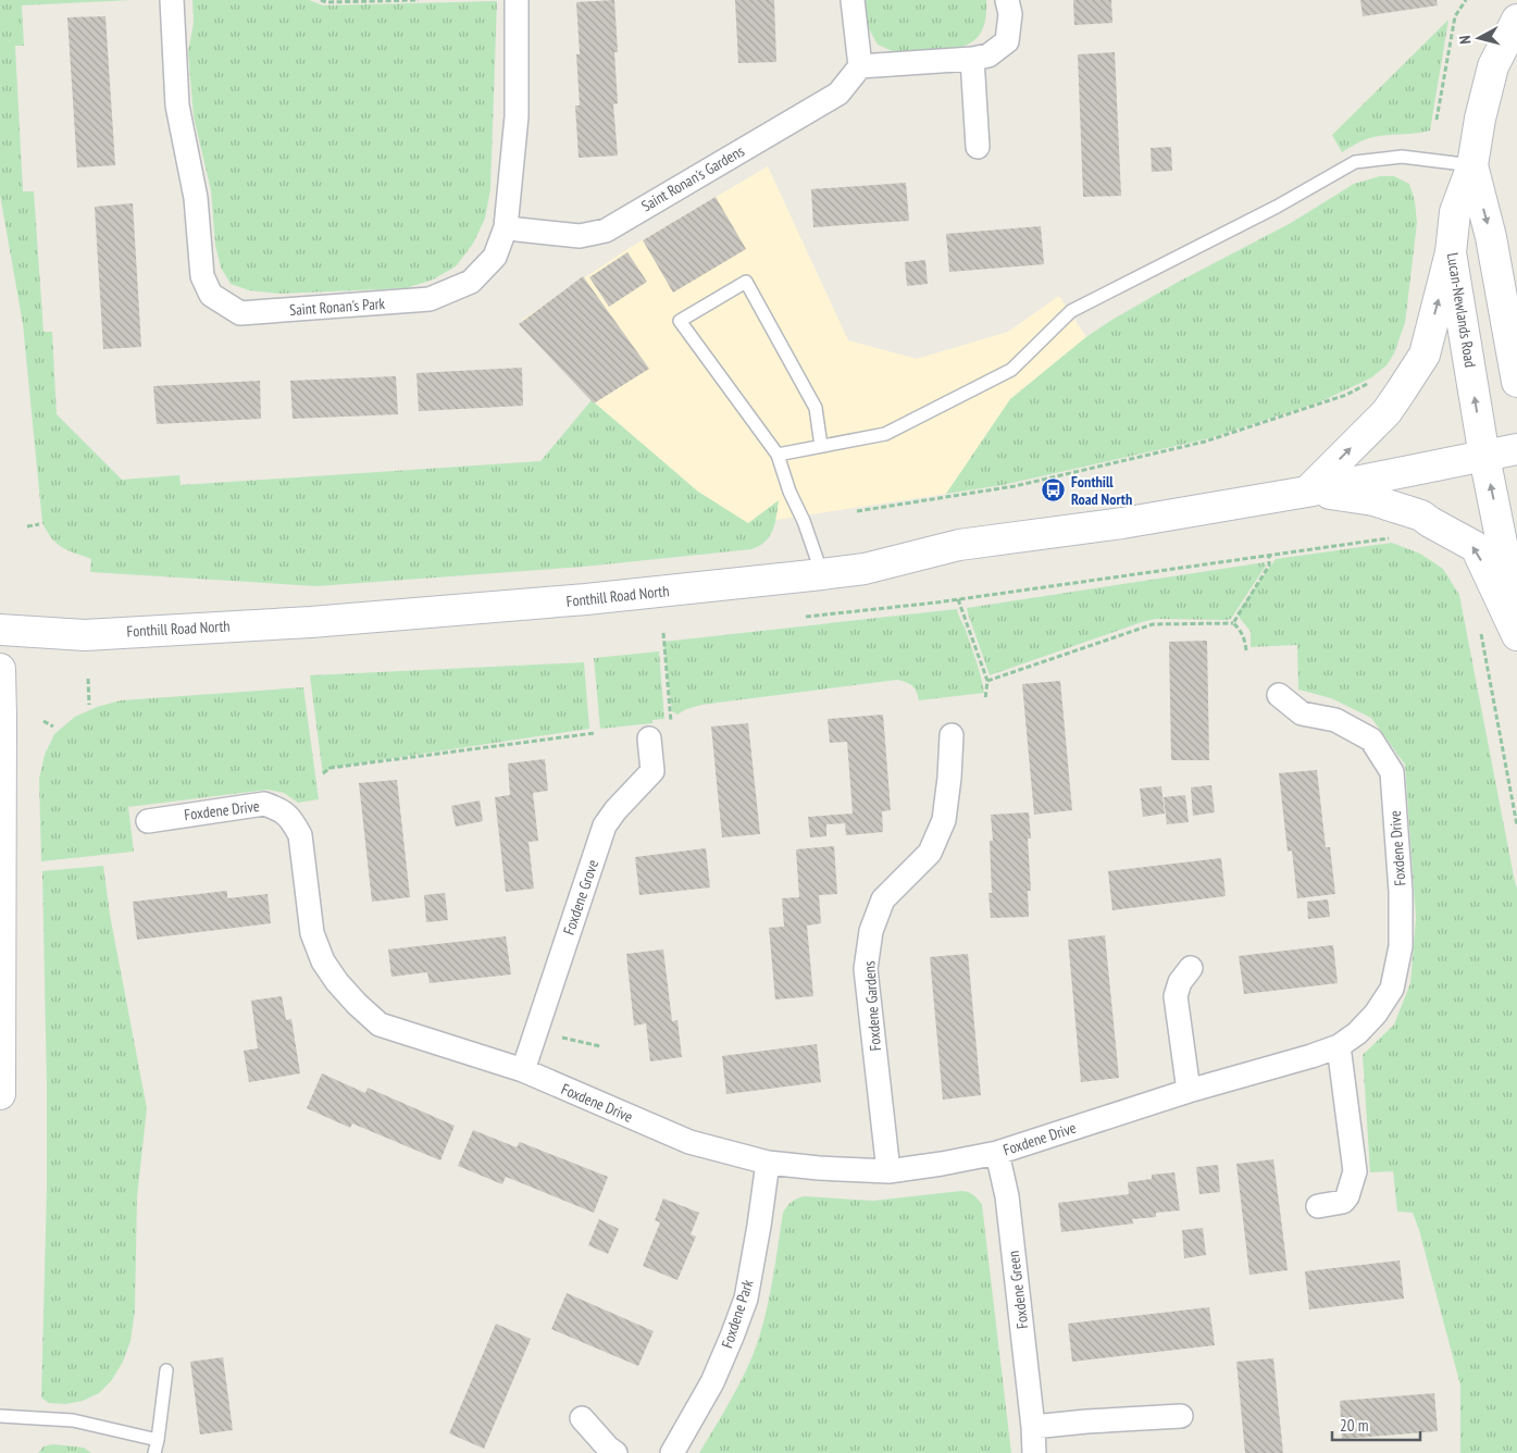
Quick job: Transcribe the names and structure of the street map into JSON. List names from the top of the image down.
{
  "streets": {
    "main road": ["Lucan-Newlands Road", "Fonthill Road North"],
    "street": [
      "Saint Ronan's Gardens",
      "Saint Ronan's Park",
      "Foxdene Drive",
      "Foxdene Grove",
      "Foxdene Gardens",
      "Foxdene Green",
      "Foxdene Park"
    ]
  },
  "crossings": [
    ["Saint Ronan's Gardens", "Saint Ronan's Park"],
    ["Lucan-Newlands Road", "Fonthill Road North"],
    ["Foxdene Drive", "Foxdene Grove"],
    ["Foxdene Drive", "Foxdene Gardens"],
    ["Foxdene Drive", "Foxdene Green"],
    ["Foxdene Drive", "Foxdene Park"]
  ],
  "places": {
    "bus stop": ["Fonthill Road North"]
  },
  "scale_bar": "20 m",
  "north": "left"
}
